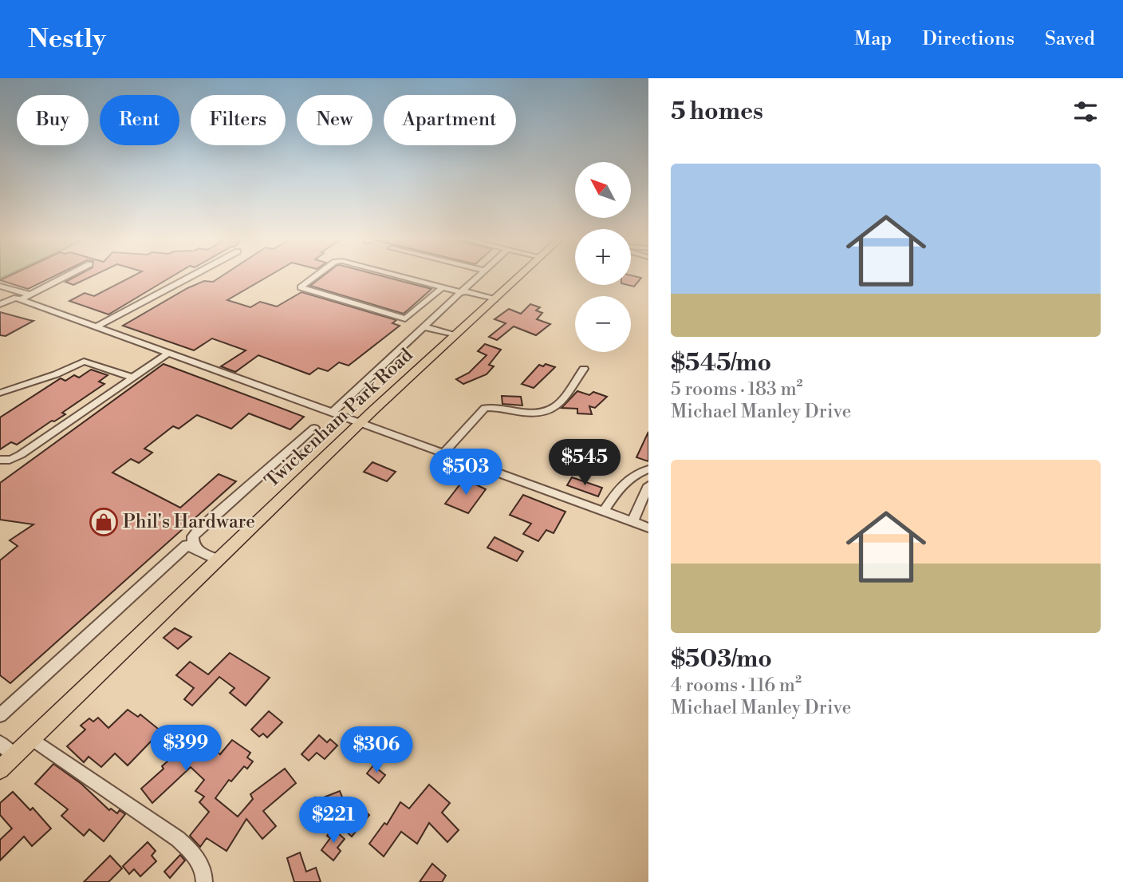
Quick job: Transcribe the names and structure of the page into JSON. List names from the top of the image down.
{
  "streets": {
    "main road": ["Twickenham Park Road"]
  },
  "places": {
    "shop": ["Phil's Hardware"]
  },
  "north": "top left",
  "page": {
    "header": "Nestly",
    "nav": ["Map", "Directions", "Saved"],
    "heading": "5 homes",
    "chip": [
      "Buy",
      "Rent",
      "Filters",
      "New",
      "Apartment"
    ],
    "list": [
      {
        "name": "$545/mo",
        "note": "5 rooms · 183 m² · Michael Manley Drive"
      },
      {
        "name": "$503/mo",
        "note": "4 rooms · 116 m² · Michael Manley Drive"
      }
    ],
    "map_buttons": ["+", "−"],
    "price": [
      "$545",
      "$503",
      "$399",
      "$306",
      "$221"
    ]
  }
}
